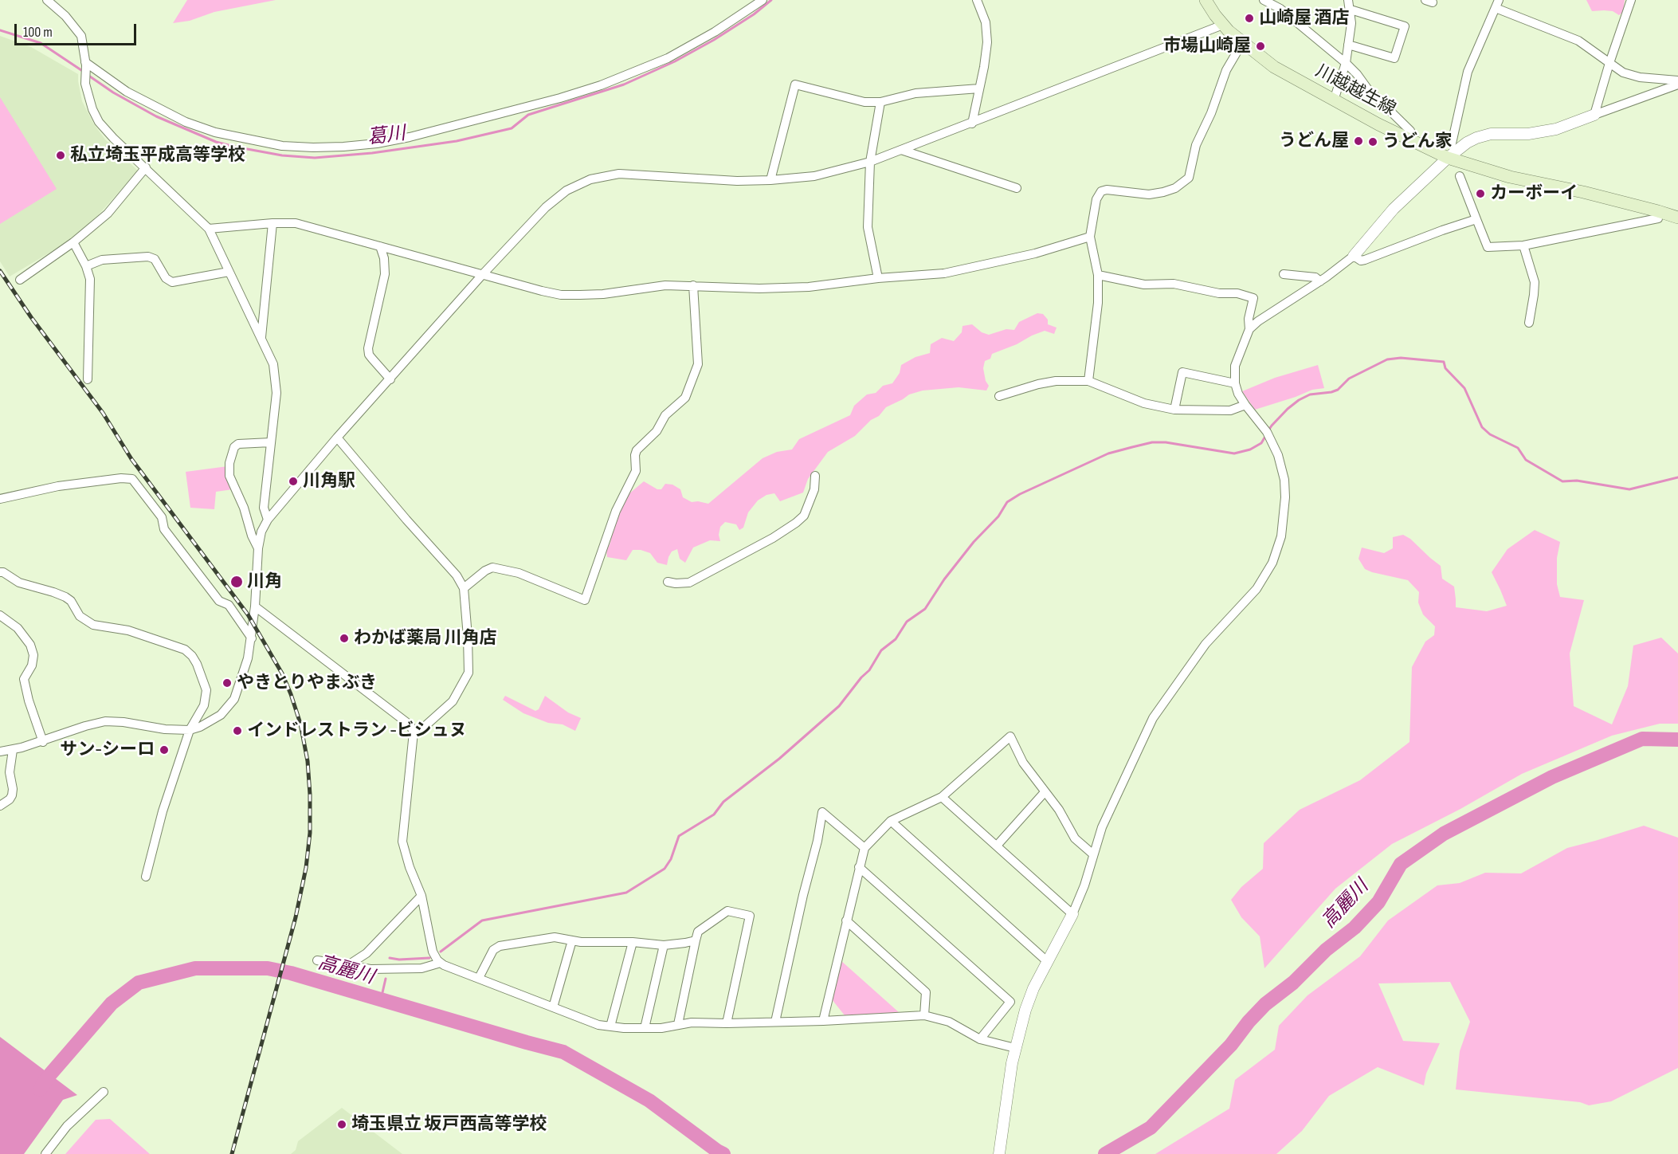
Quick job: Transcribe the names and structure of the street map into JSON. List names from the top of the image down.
{
  "streets": {
    "main road": ["川越越生線"]
  },
  "water": ["葛川", "高麗川"],
  "places": [
    "山崎屋 酒店",
    "市場山崎屋",
    "うどん屋",
    "うどん家",
    "私立埼玉平成高等学校",
    "カーボーイ",
    "川角駅",
    "川角",
    "わかば薬局 川角店",
    "やきとりやまぶき",
    "インドレストラン -ビシュヌ",
    "サン-シーロ",
    "埼玉県立 坂戸西高等学校"
  ],
  "scale_bar": "100 m"
}
